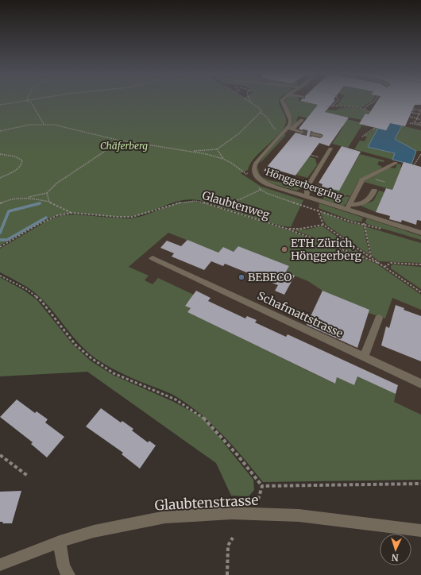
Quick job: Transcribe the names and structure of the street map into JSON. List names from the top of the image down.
{
  "streets": {
    "street": ["Hönggerbergring", "Schafmattstrasse", "Glaubtenstrasse"],
    "path": ["Glaubtenweg"]
  },
  "parks": ["Chäferberg"],
  "places": ["ETH Zürich, Hönggerberg", "BEBECO"],
  "north": "bottom"
}
